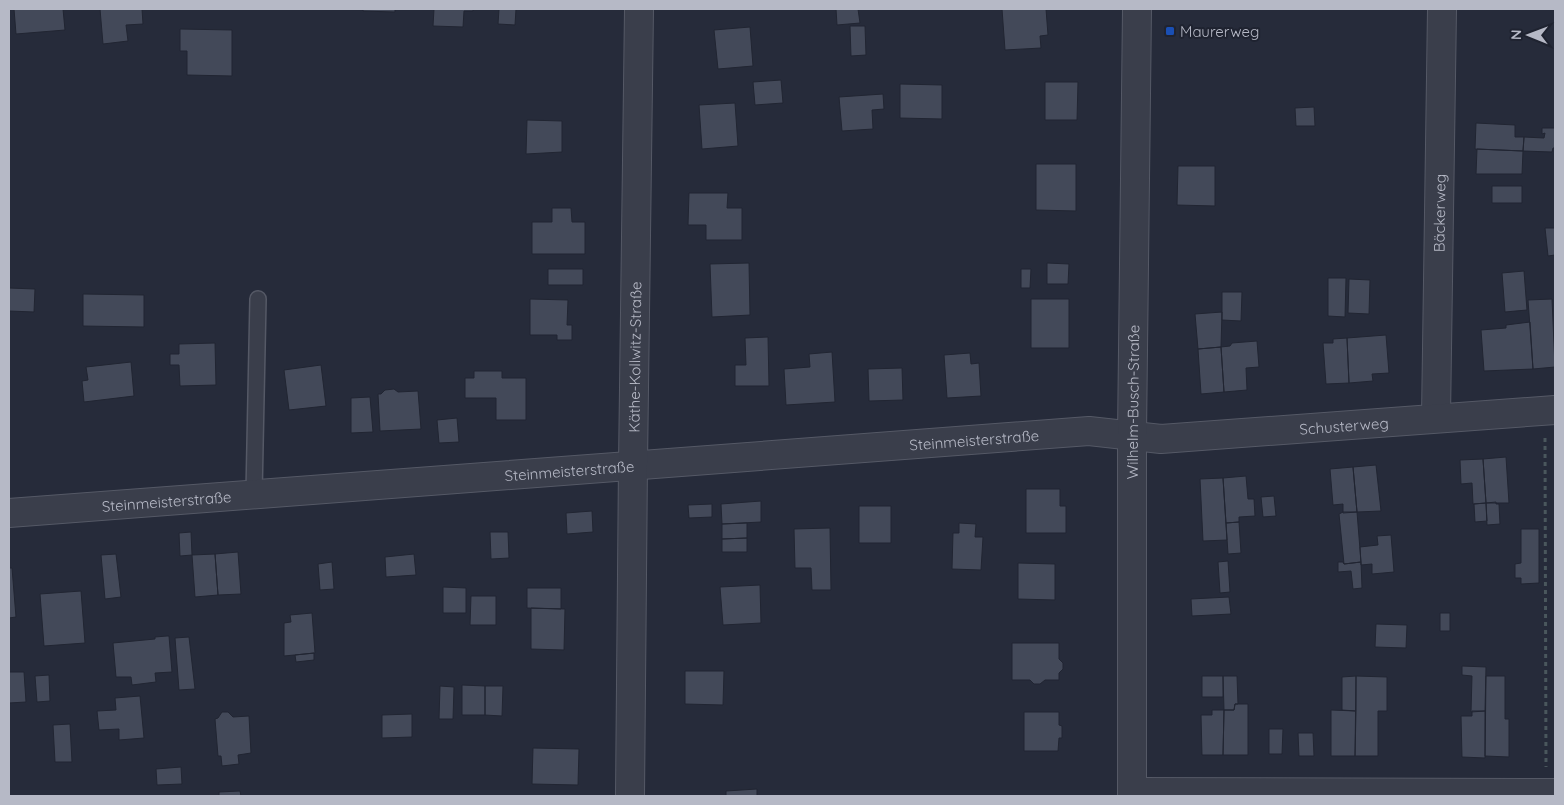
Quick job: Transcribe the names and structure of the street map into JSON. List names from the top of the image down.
{
  "streets": {
    "street": [
      "Bäckerweg",
      "Käthe-Kollwitz-Straße",
      "Wilhelm-Busch-Straße",
      "Schusterweg",
      "Steinmeisterstraße"
    ]
  },
  "crossings": [
    ["Bäckerweg", "Schusterweg"],
    ["Käthe-Kollwitz-Straße", "Steinmeisterstraße"],
    ["Wilhelm-Busch-Straße", "Schusterweg"],
    ["Wilhelm-Busch-Straße", "Steinmeisterstraße"],
    ["Schusterweg", "Steinmeisterstraße"]
  ],
  "places": {
    "transit": ["Maurerweg"]
  },
  "north": "left"
}
